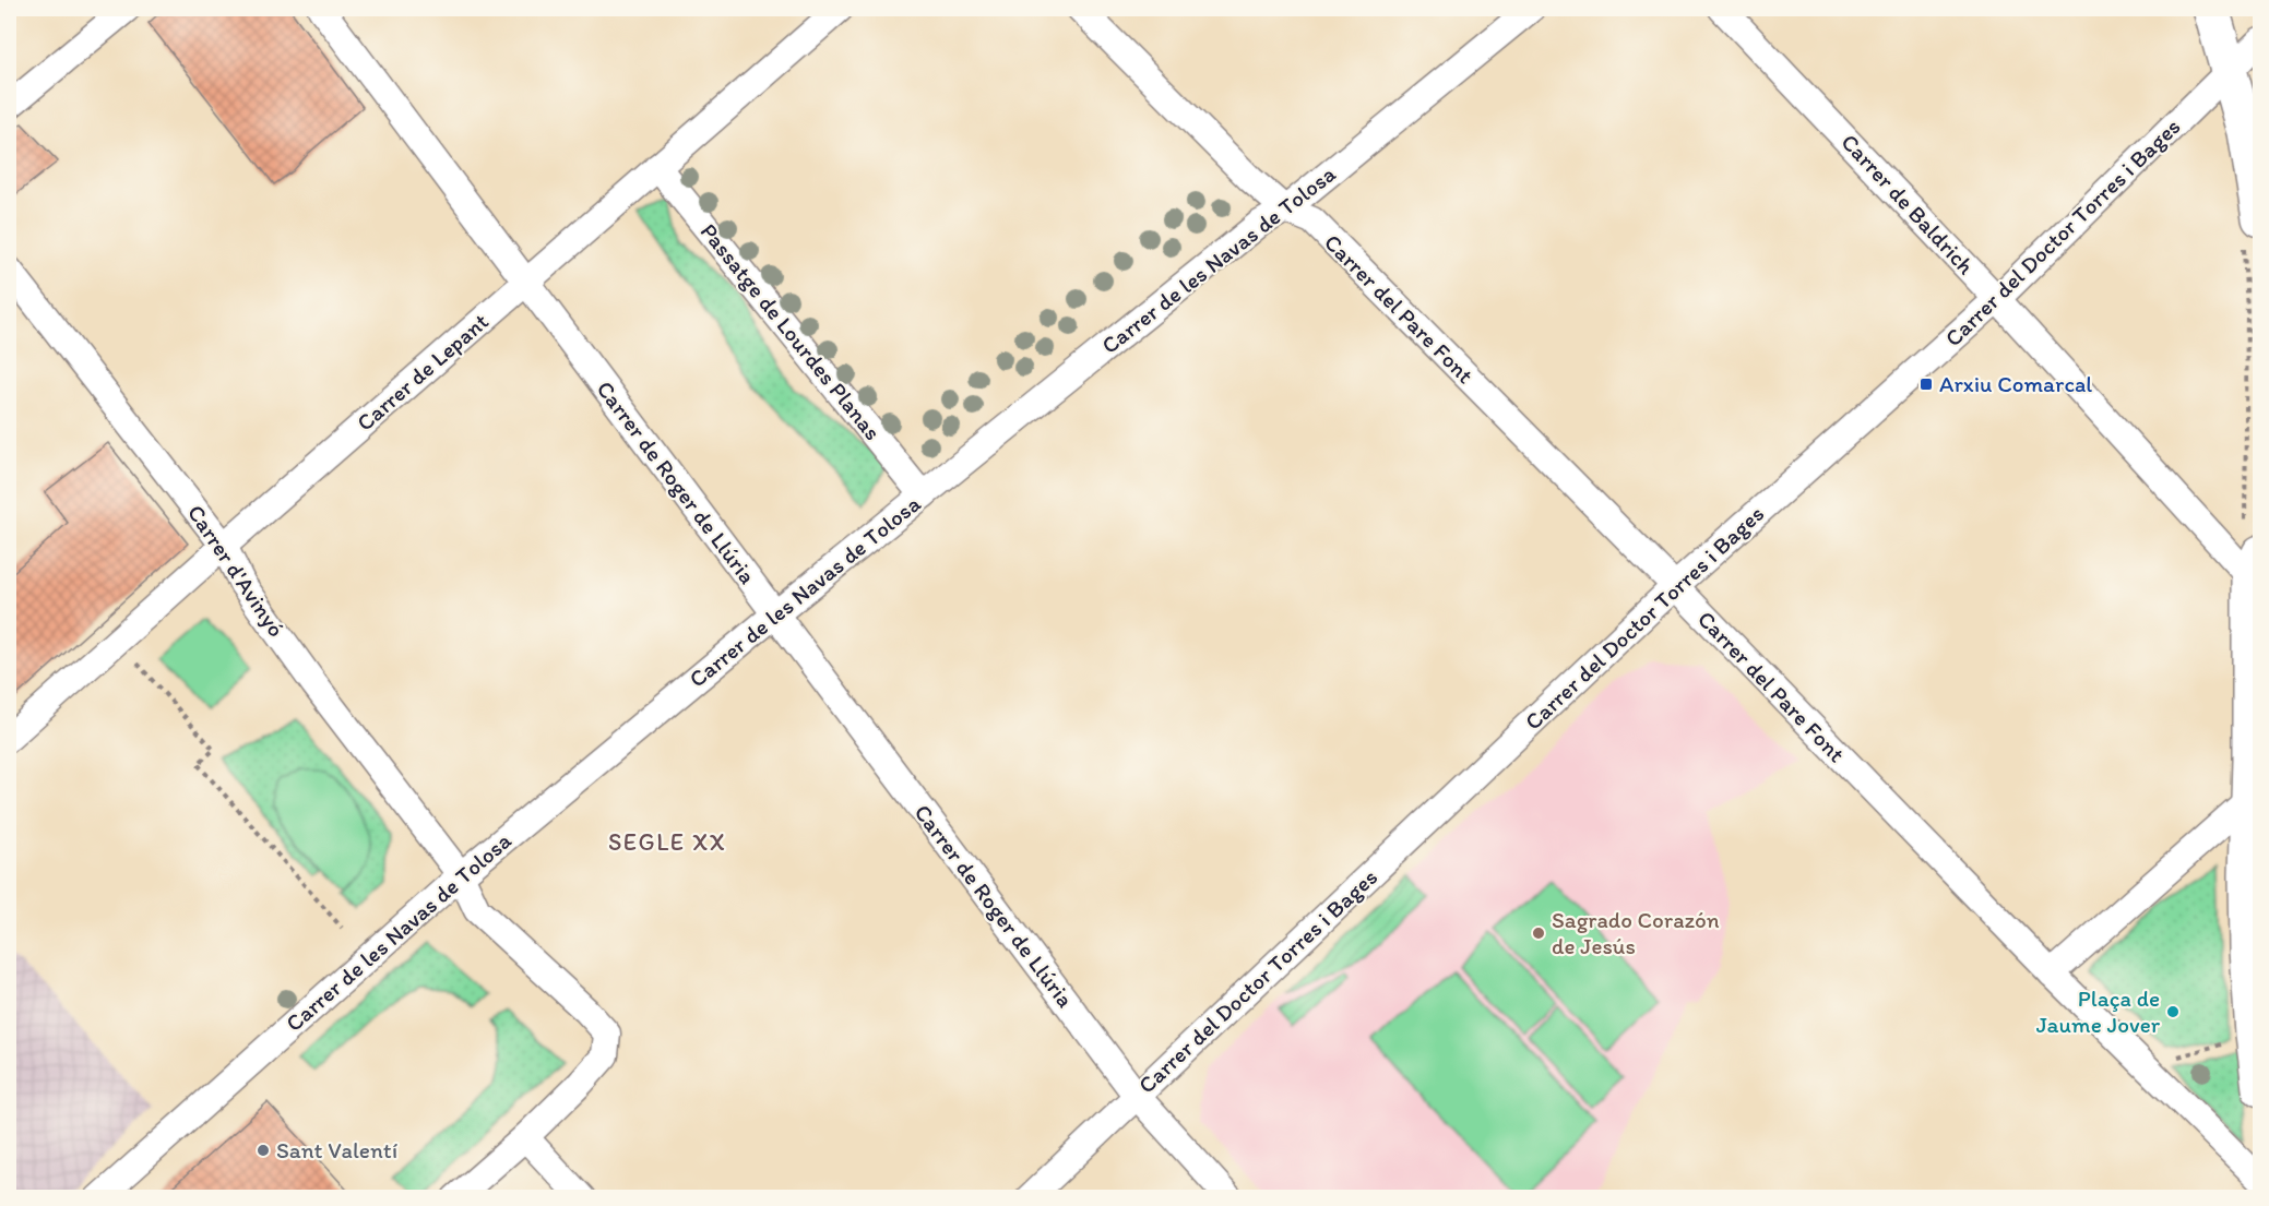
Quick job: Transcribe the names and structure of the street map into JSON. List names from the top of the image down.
{
  "streets": {
    "street": [
      "Carrer de Baldrich",
      "Carrer del Doctor Torres i Bages",
      "Carrer de les Navas de Tolosa",
      "Carrer del Pare Font",
      "Passatge de Lourdes Planas",
      "Carrer de Lepant",
      "Carrer de Roger de Llúria",
      "Carrer d'Avinyó"
    ]
  },
  "crossings": [
    ["Carrer de Baldrich", "Carrer del Doctor Torres i Bages"],
    ["Carrer del Doctor Torres i Bages", "Carrer del Pare Font"],
    ["Carrer del Doctor Torres i Bages", "Carrer de Roger de Llúria"],
    ["Carrer de les Navas de Tolosa", "Carrer del Pare Font"],
    ["Carrer de les Navas de Tolosa", "Passatge de Lourdes Planas"],
    ["Carrer de les Navas de Tolosa", "Carrer de Roger de Llúria"],
    ["Carrer de les Navas de Tolosa", "Carrer d'Avinyó"],
    ["Passatge de Lourdes Planas", "Carrer de Lepant"],
    ["Carrer de Lepant", "Carrer de Roger de Llúria"],
    ["Carrer de Lepant", "Carrer d'Avinyó"]
  ],
  "districts": ["SEGLE XX"],
  "places": {
    "transit": ["Arxiu Comarcal"],
    "other": ["Sagrado Corazón de Jesús", "Plaça de Jaume Jover", "Sant Valentí"]
  }
}
